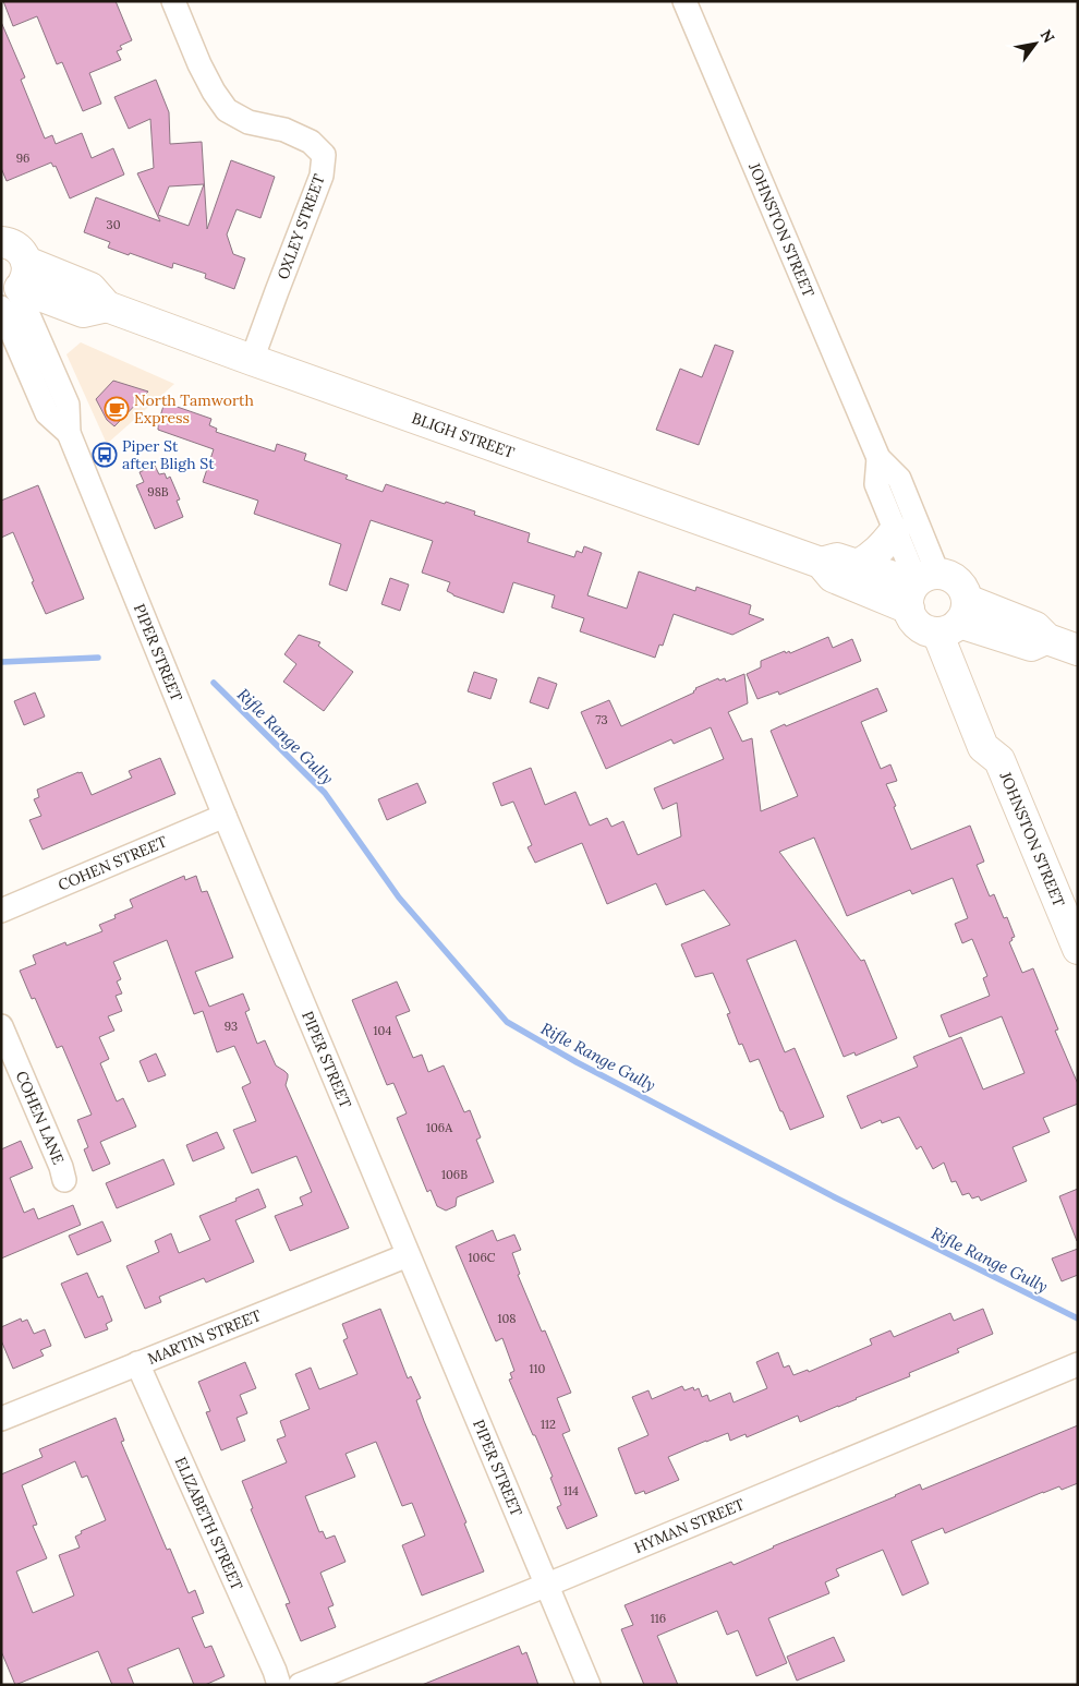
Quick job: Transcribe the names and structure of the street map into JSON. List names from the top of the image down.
{
  "streets": {
    "street": [
      "OXLEY STREET",
      "JOHNSTON STREET",
      "BLIGH STREET",
      "PIPER STREET",
      "COHEN STREET",
      "COHEN LANE",
      "MARTIN STREET",
      "ELIZABETH STREET",
      "HYMAN STREET"
    ]
  },
  "crossings": [
    ["OXLEY STREET", "BLIGH STREET"],
    ["JOHNSTON STREET", "BLIGH STREET"],
    ["BLIGH STREET", "PIPER STREET"],
    ["PIPER STREET", "COHEN STREET"],
    ["PIPER STREET", "MARTIN STREET"],
    ["PIPER STREET", "HYMAN STREET"],
    ["MARTIN STREET", "ELIZABETH STREET"]
  ],
  "water": ["Rifle Range Gully"],
  "places": {
    "cafe": ["North Tamworth Express"],
    "bus stop": ["Piper St after Bligh St"]
  },
  "house_numbers": [
    "96",
    "30",
    "98B",
    "73",
    "93",
    "104",
    "106A",
    "106B",
    "106C",
    "108",
    "110",
    "112",
    "114",
    "116"
  ],
  "north": "top right"
}
